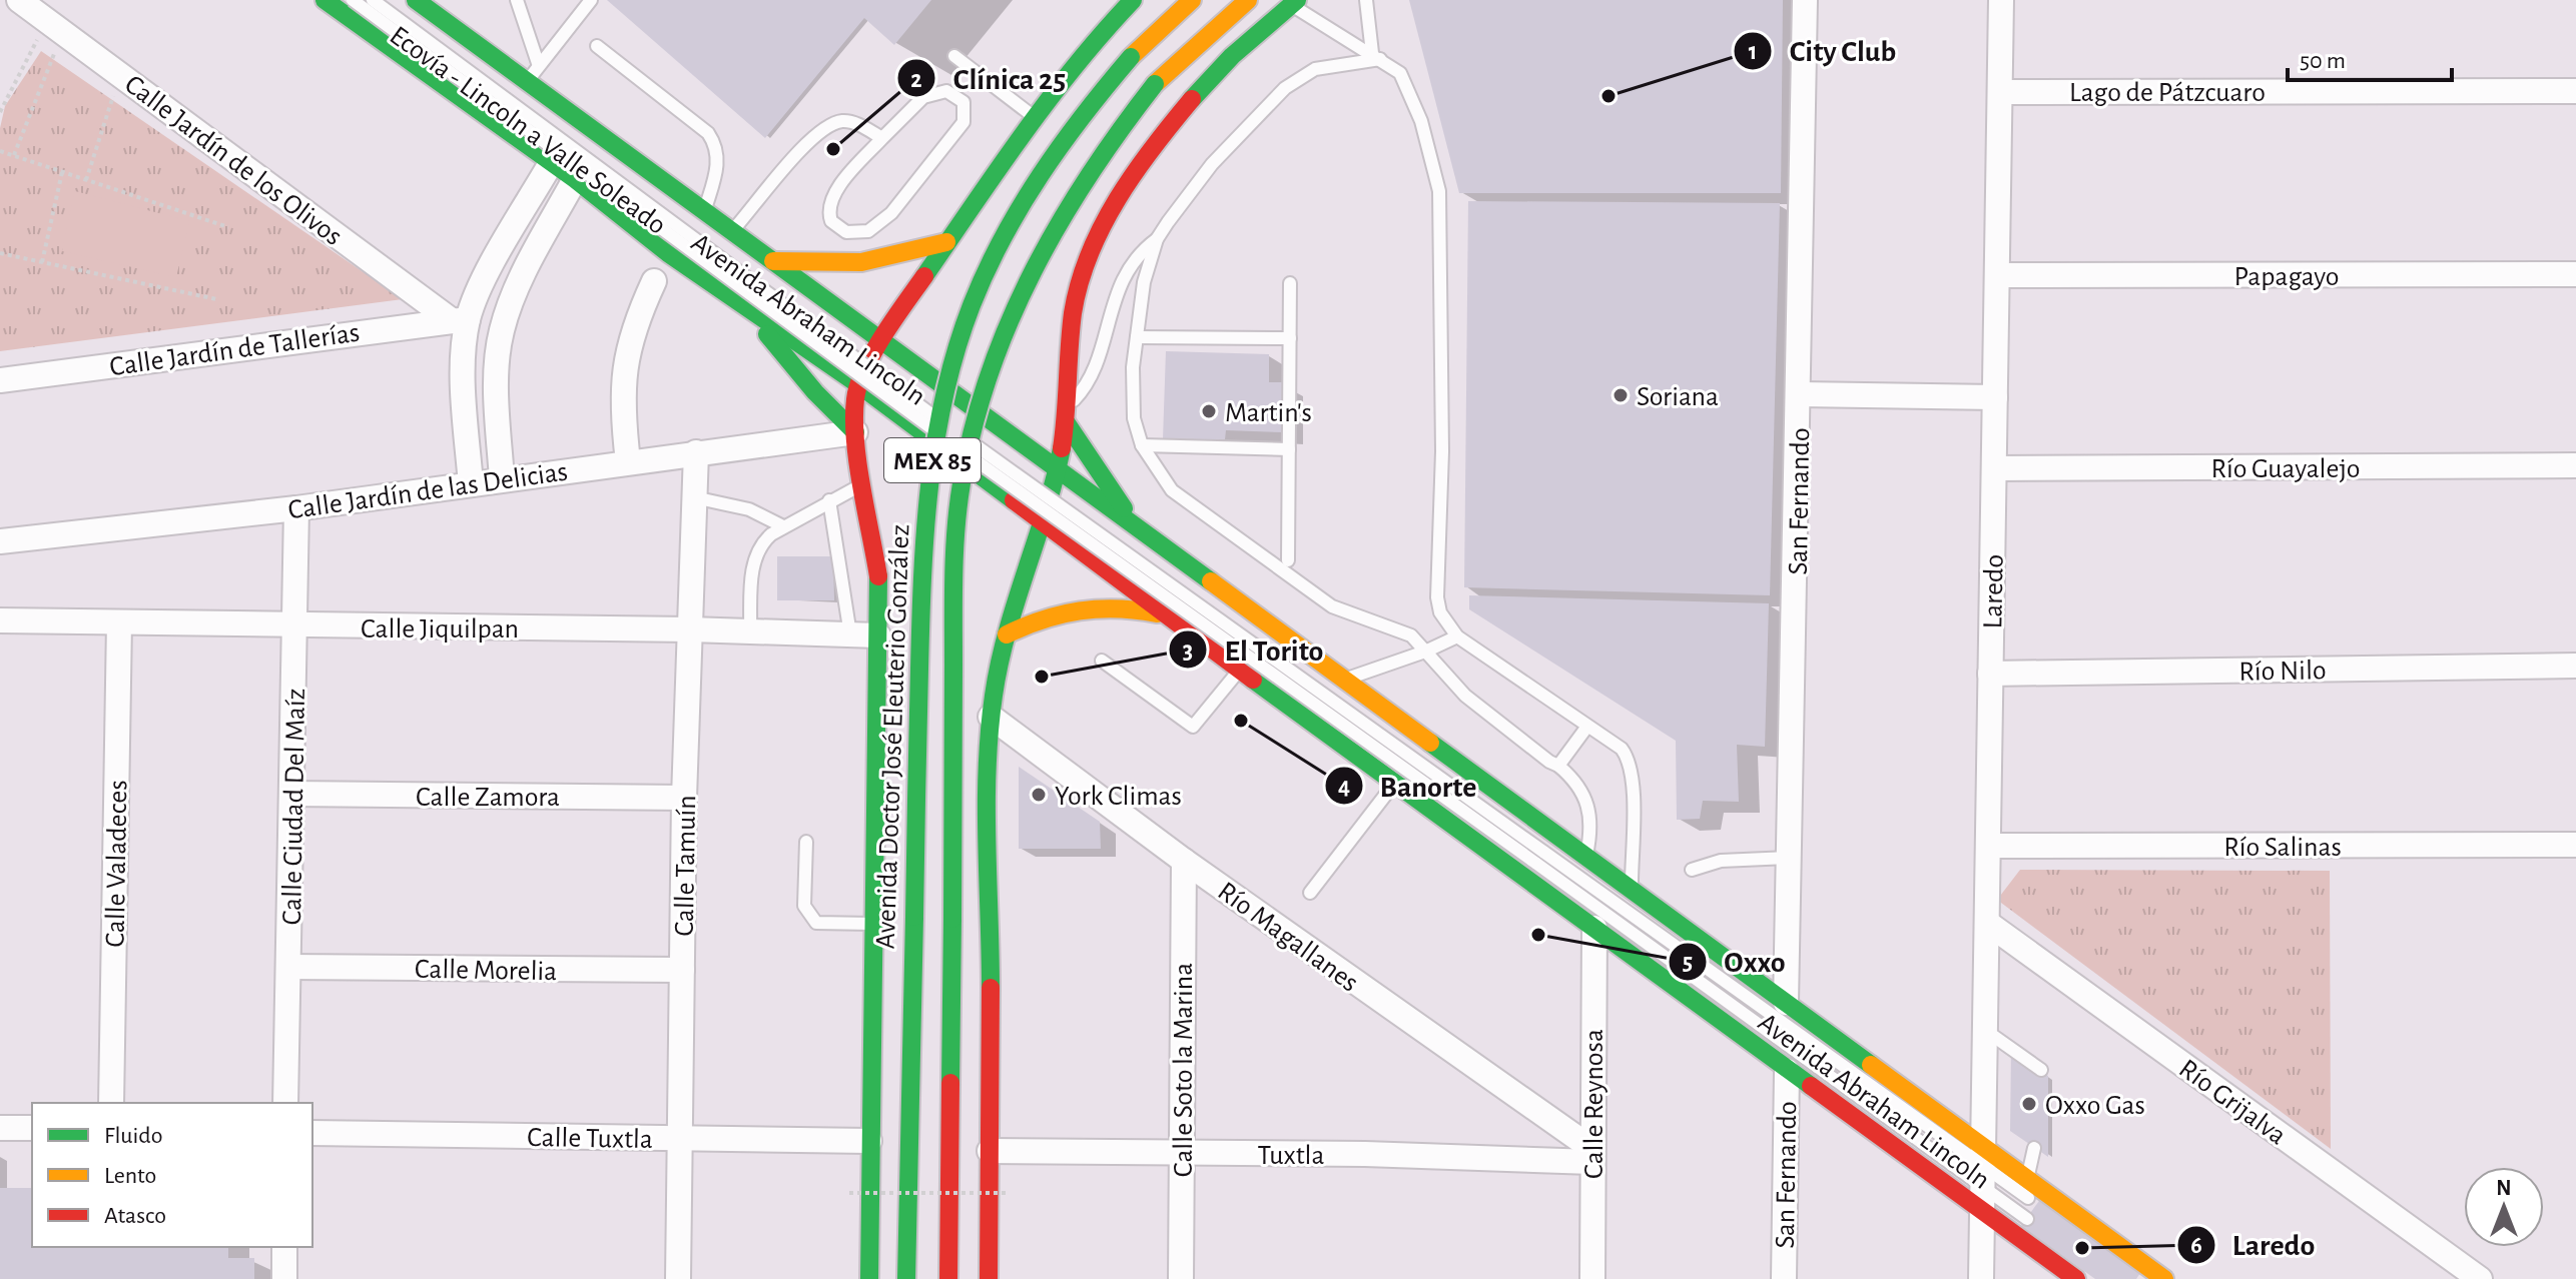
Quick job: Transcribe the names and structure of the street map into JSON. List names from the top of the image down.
{
  "streets": {
    "main road": ["Avenida Abraham Lincoln", "MEX 85", "Avenida Doctor José Eleuterio González"],
    "street": [
      "Lago de Pátzcuaro",
      "Calle Jardín de los Olivos",
      "Papagayo",
      "Calle Jardín de Tallerías",
      "Río Guayalejo",
      "Calle Jardín de las Delicias",
      "San Fernando",
      "Laredo",
      "Calle Jiquilpan",
      "Río Nilo",
      "Calle Zamora",
      "Calle Ciudad Del Maíz",
      "Río Salinas",
      "Calle Valadeces",
      "Calle Tamuín",
      "Río Magallanes",
      "Calle Morelia",
      "Calle Soto la Marina",
      "Río Grijalva",
      "Calle Reynosa",
      "Calle Tuxtla",
      "Tuxtla"
    ],
    "lane": ["Ecovía - Lincoln a Valle Soleado"]
  },
  "crossings": [
    ["Lago de Pátzcuaro", "Laredo"],
    ["Ecovía - Lincoln a Valle Soleado", "Avenida Abraham Lincoln"],
    ["Ecovía - Lincoln a Valle Soleado", "Laredo"],
    ["Calle Jardín de los Olivos", "Calle Jardín de Tallerías"],
    ["Papagayo", "Laredo"],
    ["Avenida Abraham Lincoln", "San Fernando"],
    ["Avenida Abraham Lincoln", "Laredo"],
    ["Avenida Abraham Lincoln", "Calle Reynosa"],
    ["Río Guayalejo", "Laredo"],
    ["Calle Jardín de las Delicias", "Calle Ciudad Del Maíz"],
    ["Calle Jardín de las Delicias", "Calle Tamuín"],
    ["Laredo", "Río Nilo"],
    ["Laredo", "Río Salinas"],
    ["Laredo", "Río Grijalva"],
    ["Calle Jiquilpan", "Calle Ciudad Del Maíz"],
    ["Calle Jiquilpan", "Calle Valadeces"],
    ["Calle Jiquilpan", "Calle Tamuín"],
    ["Calle Zamora", "Calle Ciudad Del Maíz"],
    ["Calle Zamora", "Calle Tamuín"],
    ["Calle Ciudad Del Maíz", "Calle Morelia"],
    ["Calle Tamuín", "Calle Morelia"],
    ["Calle Tamuín", "Calle Tuxtla"],
    ["Río Magallanes", "Calle Soto la Marina"],
    ["Río Magallanes", "Calle Reynosa"],
    ["Río Magallanes", "Tuxtla"],
    ["Calle Soto la Marina", "Tuxtla"],
    ["Calle Reynosa", "Tuxtla"]
  ],
  "places": [
    "City Club",
    "Clínica 25",
    "Soriana",
    "Martin's",
    "El Torito",
    "Banorte",
    "York Climas",
    "Oxxo",
    "Oxxo Gas",
    "Laredo"
  ],
  "legend": ["Fluido", "Lento", "Atasco"],
  "scale_bar": "50 m",
  "north": "top"
}
